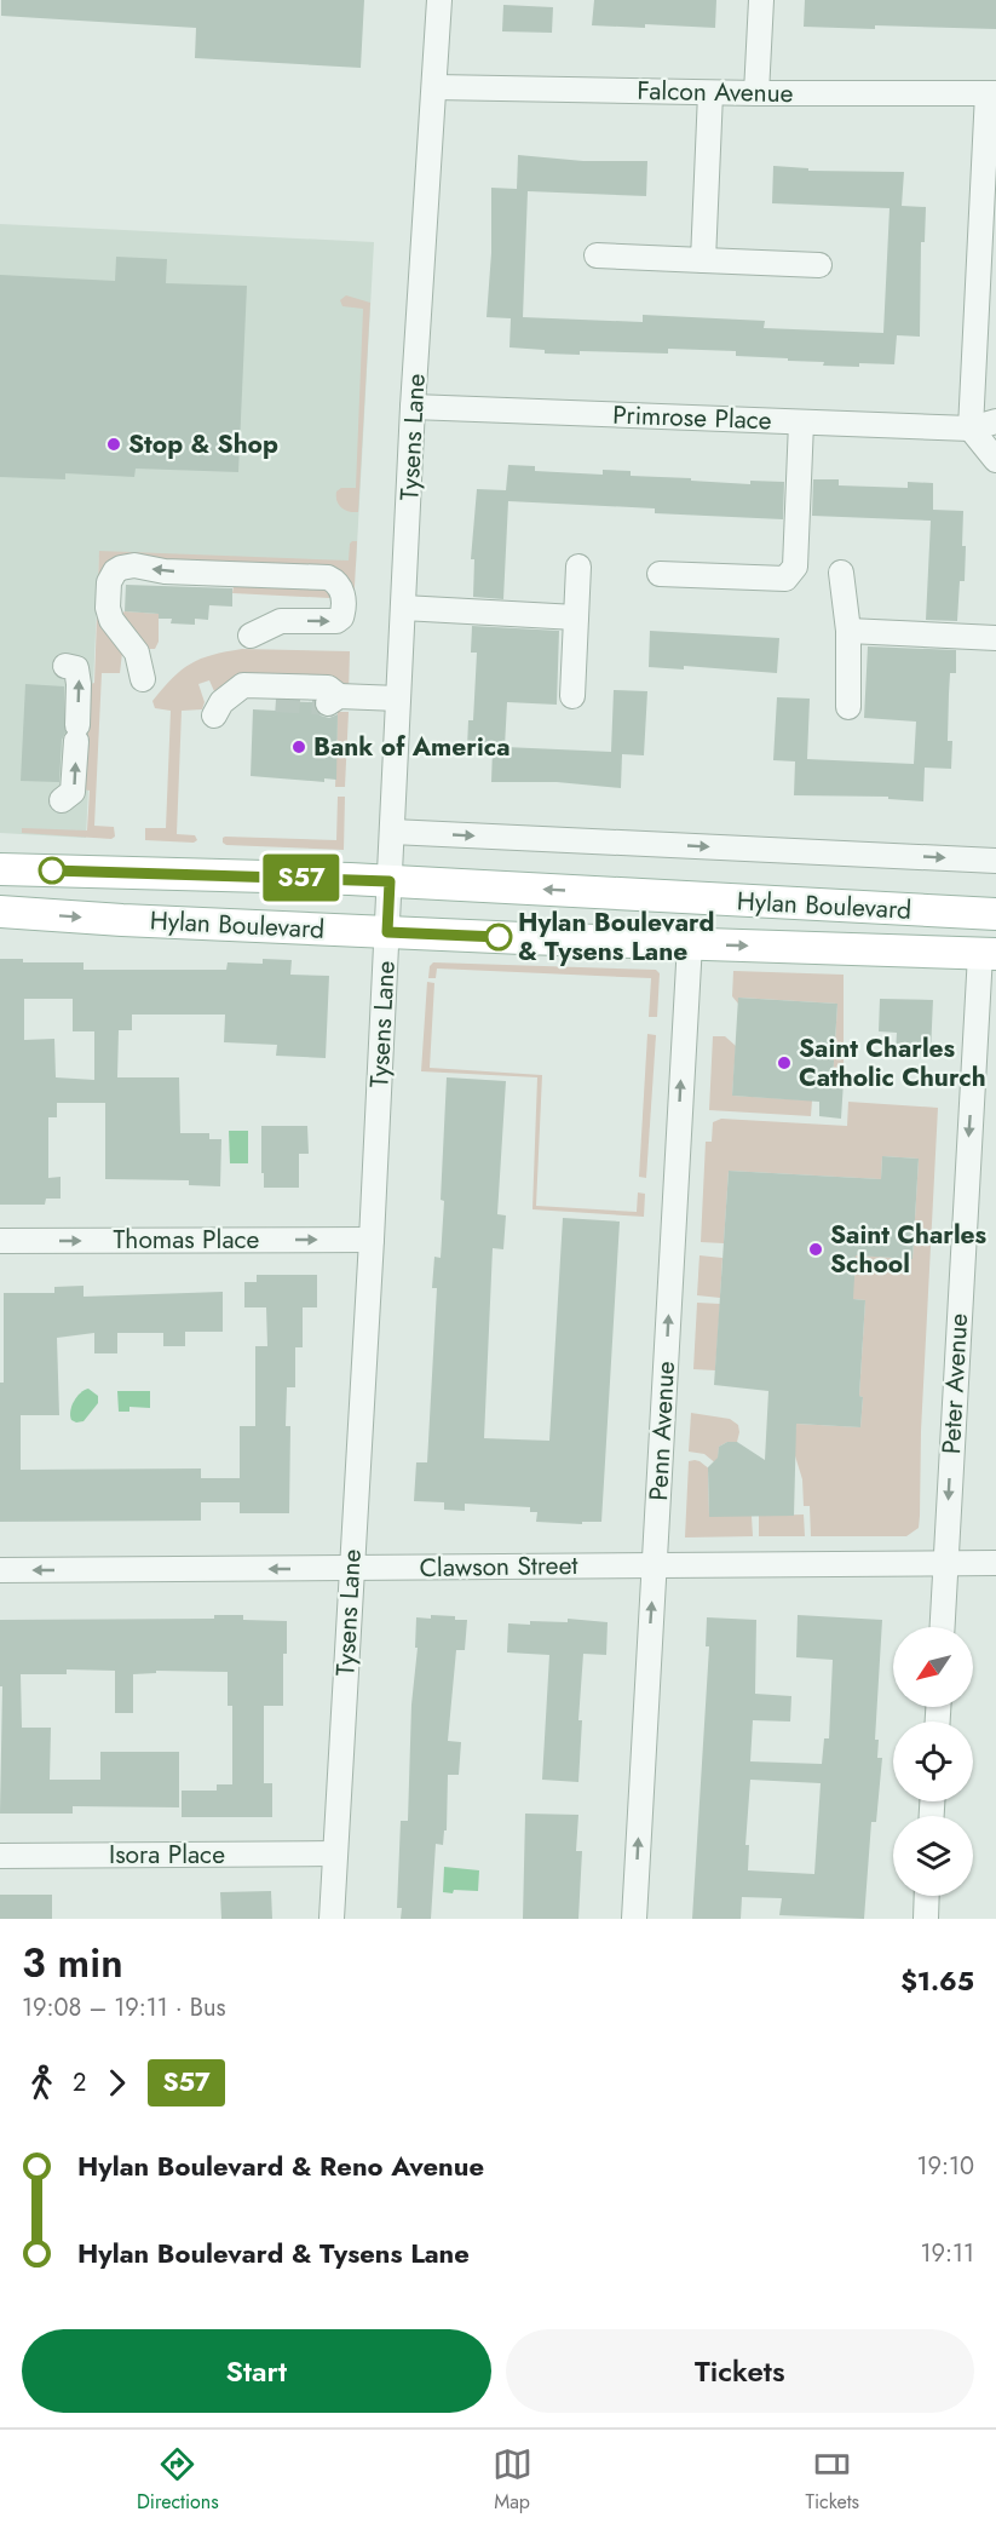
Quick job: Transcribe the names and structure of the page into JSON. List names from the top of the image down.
{
  "streets": {
    "main road": ["Hylan Boulevard"],
    "street": [
      "Falcon Avenue",
      "Primrose Place",
      "Tysens Lane",
      "Thomas Place",
      "Peter Avenue",
      "Penn Avenue",
      "Clawson Street",
      "Isora Place"
    ]
  },
  "crossings": [
    ["Falcon Avenue", "Tysens Lane"],
    ["Primrose Place", "Tysens Lane"],
    ["Tysens Lane", "Hylan Boulevard"],
    ["Tysens Lane", "Thomas Place"],
    ["Tysens Lane", "Clawson Street"],
    ["Tysens Lane", "Isora Place"],
    ["Hylan Boulevard", "Peter Avenue"],
    ["Hylan Boulevard", "Penn Avenue"],
    ["Peter Avenue", "Clawson Street"],
    ["Penn Avenue", "Clawson Street"]
  ],
  "one_way": [
    "Thomas Place",
    "Peter Avenue",
    "Penn Avenue",
    "Clawson Street"
  ],
  "places": [
    "Stop & Shop",
    "Bank of America",
    "Hylan Boulevard & Tysens Lane",
    "Saint Charles Catholic Church",
    "Saint Charles School"
  ],
  "lines": ["bus line S57"],
  "north": "bottom left",
  "page": {
    "on_map": "S57",
    "heading": ["3 min", "19:08 – 19:11 · Bus", "$1.65"],
    "legs": ["2", "S57"],
    "list": [
      {
        "name": "Hylan Boulevard & Reno Avenue",
        "value": "19:10"
      },
      {
        "name": "Hylan Boulevard & Tysens Lane",
        "value": "19:11"
      }
    ],
    "buttons": ["Start", "Tickets"],
    "tabs": ["Directions", "Map", "Tickets"]
  }
}
